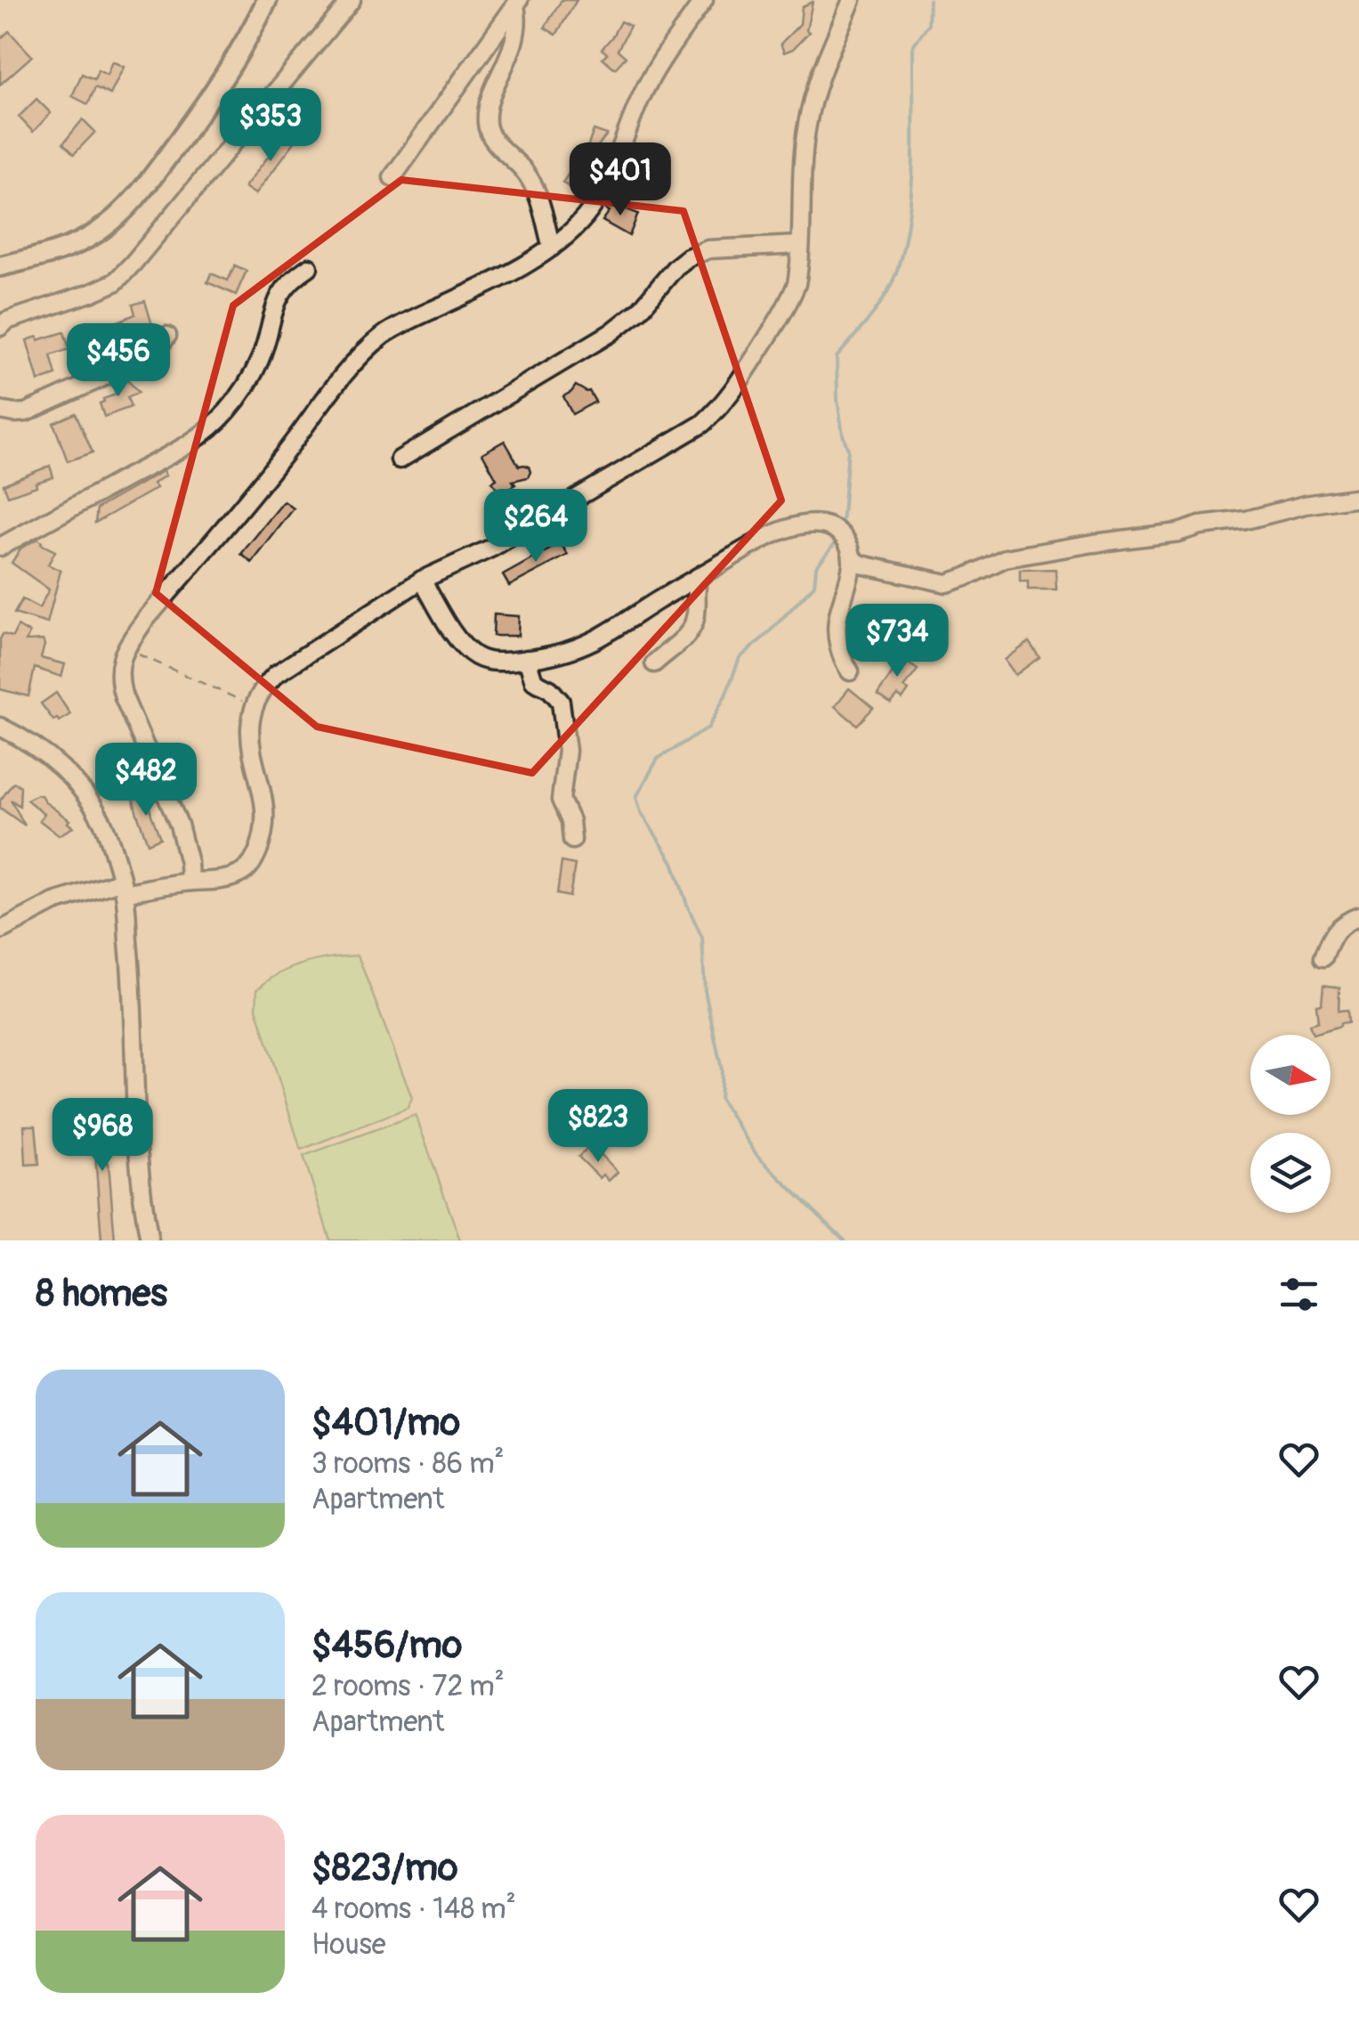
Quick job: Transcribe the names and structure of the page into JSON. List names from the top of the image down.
{
  "north": "right",
  "page": {
    "price": [
      "$353",
      "$401",
      "$456",
      "$264",
      "$734",
      "$482",
      "$823",
      "$968"
    ],
    "heading": "8 homes",
    "list": [
      {
        "name": "$401/mo",
        "note": "3 rooms · 86 m² · Apartment"
      },
      {
        "name": "$456/mo",
        "note": "2 rooms · 72 m² · Apartment"
      },
      {
        "name": "$823/mo",
        "note": "4 rooms · 148 m² · House"
      }
    ]
  }
}
